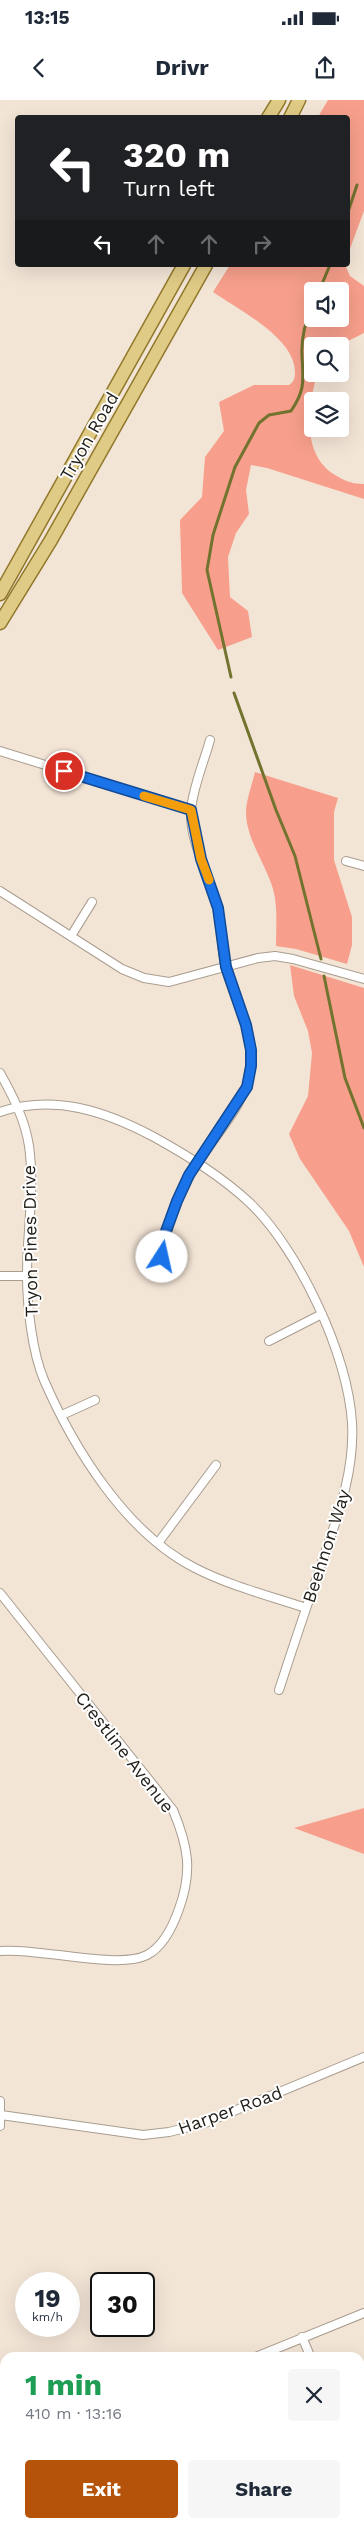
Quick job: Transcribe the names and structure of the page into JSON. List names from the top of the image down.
{
  "streets": {
    "main road": ["Tryon Road"],
    "street": [
      "Tryon Pines Drive",
      "Beehnon Way",
      "Crestline Avenue",
      "Harper Road"
    ]
  },
  "crossings": [
    ["Tryon Pines Drive", "Beehnon Way"]
  ],
  "page": {
    "status": "13:15",
    "header": "Drivr",
    "turn": ["320 m", "Turn left"],
    "speed": "19 km/h",
    "limit": "30",
    "heading": ["1 min", "410 m · 13:16"],
    "buttons": ["Exit", "Share"]
  }
}
